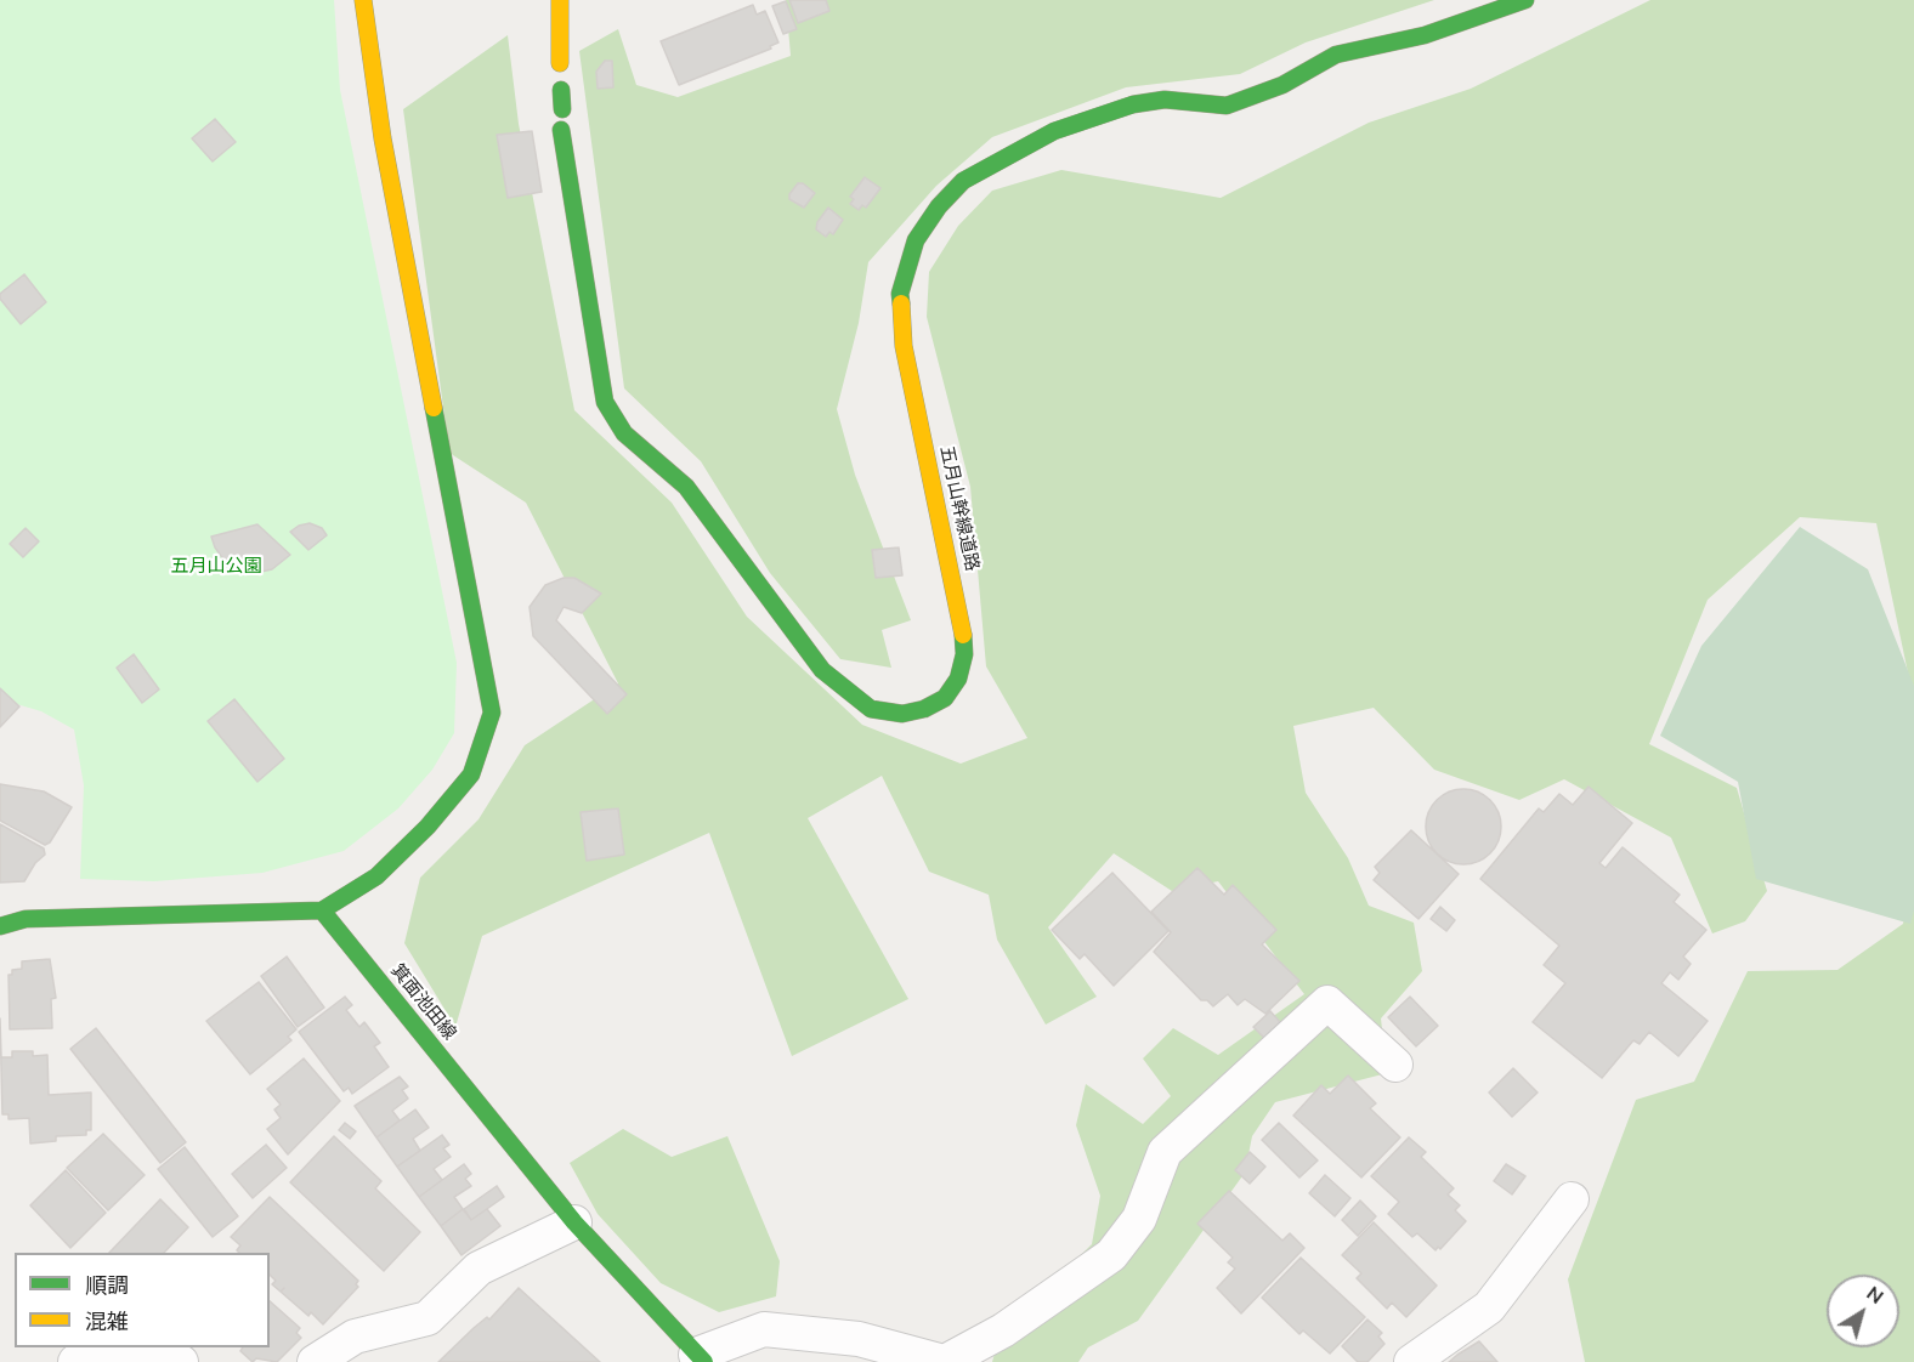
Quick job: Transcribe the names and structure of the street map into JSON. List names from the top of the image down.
{
  "streets": {
    "street": ["五月山幹線道路", "箕面池田線"]
  },
  "parks": ["五月山公園"],
  "legend": ["順調", "混雑"],
  "north": "top right"
}
